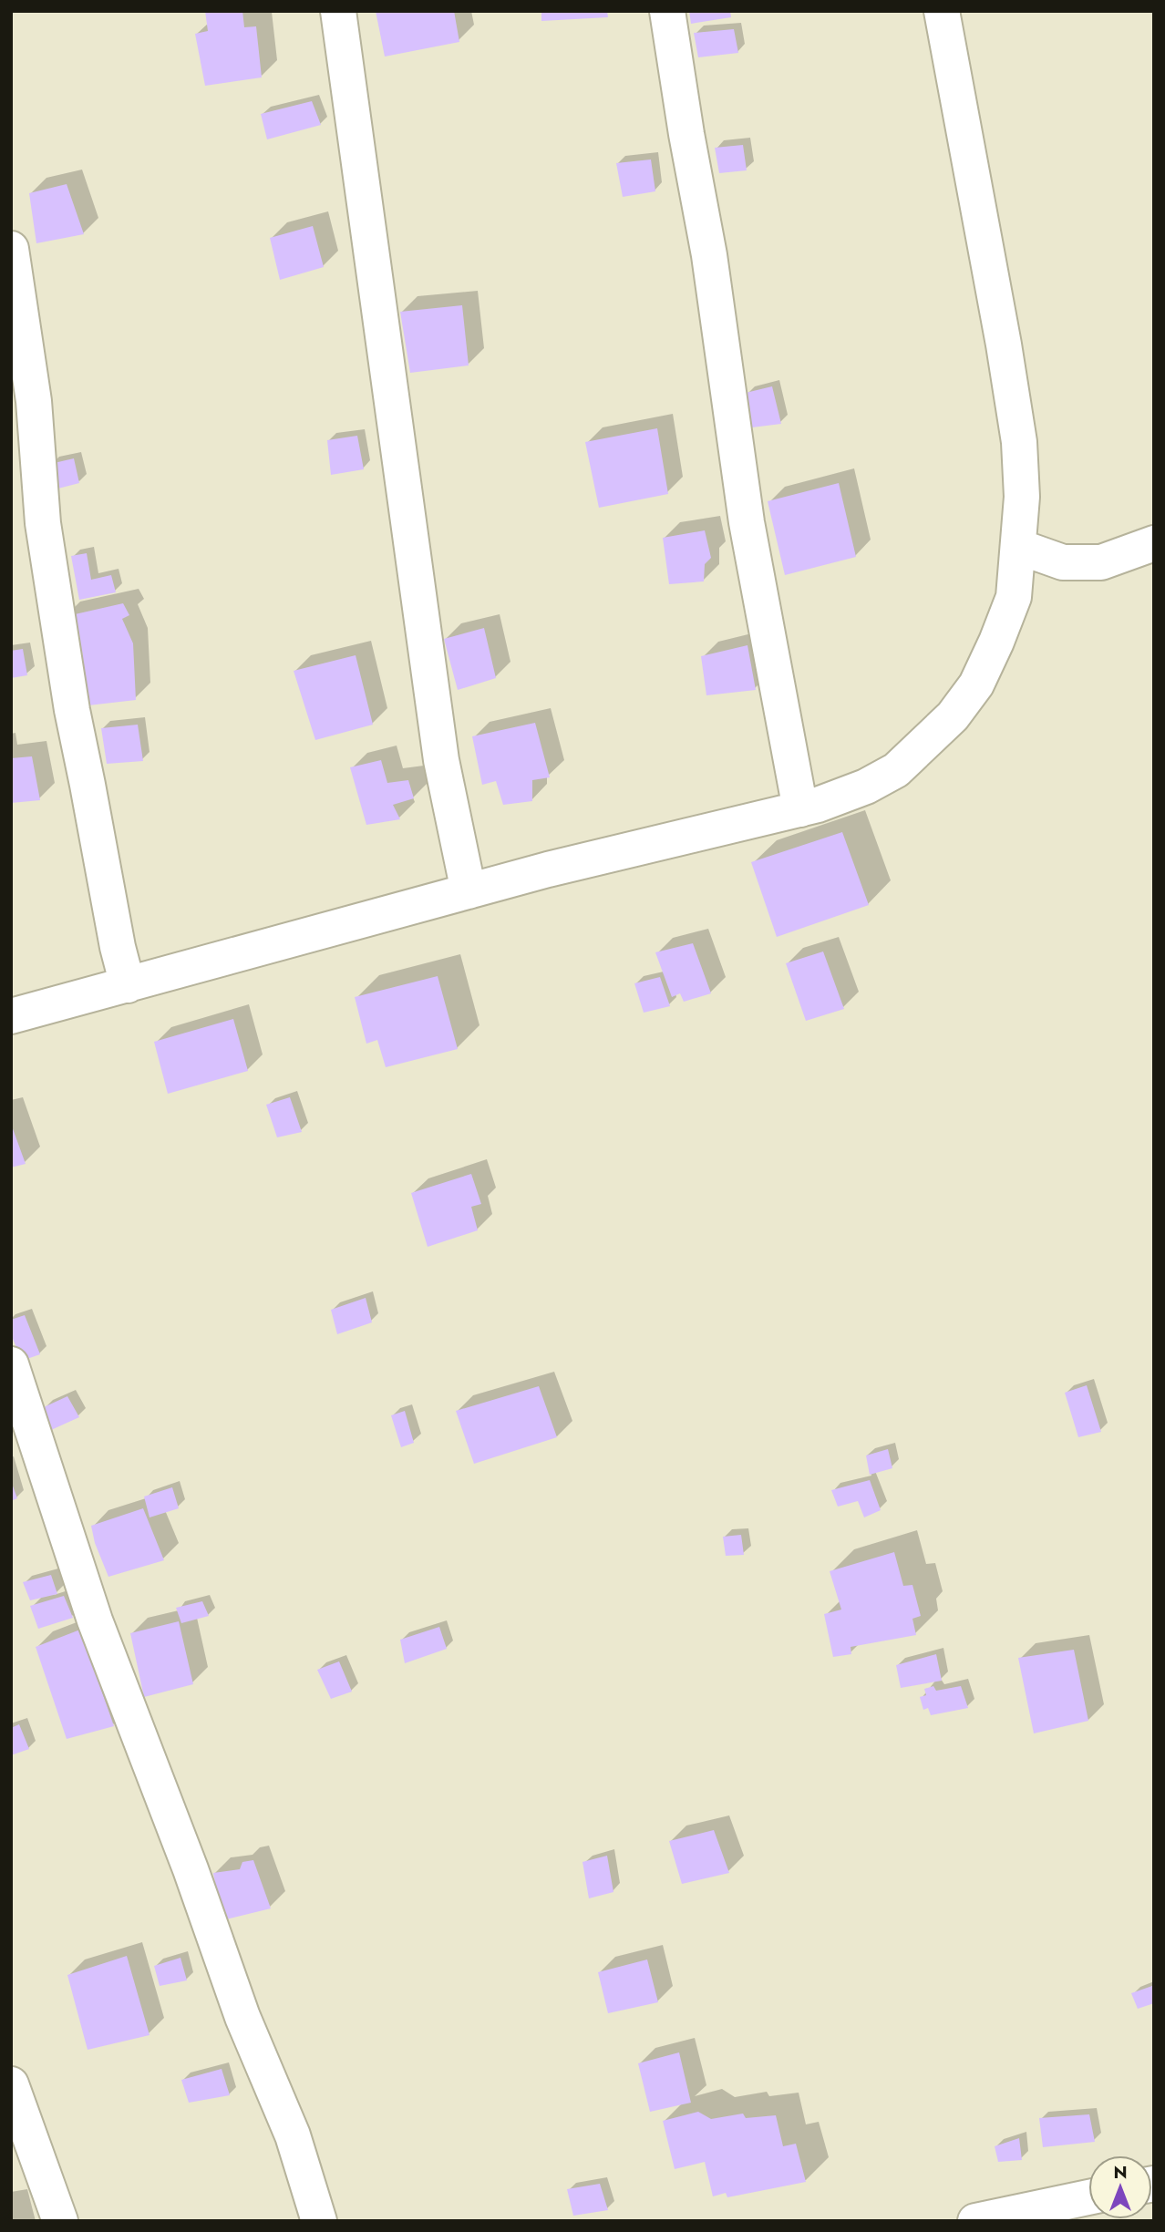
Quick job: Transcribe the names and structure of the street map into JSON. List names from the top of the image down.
{
  "north": "top"
}
